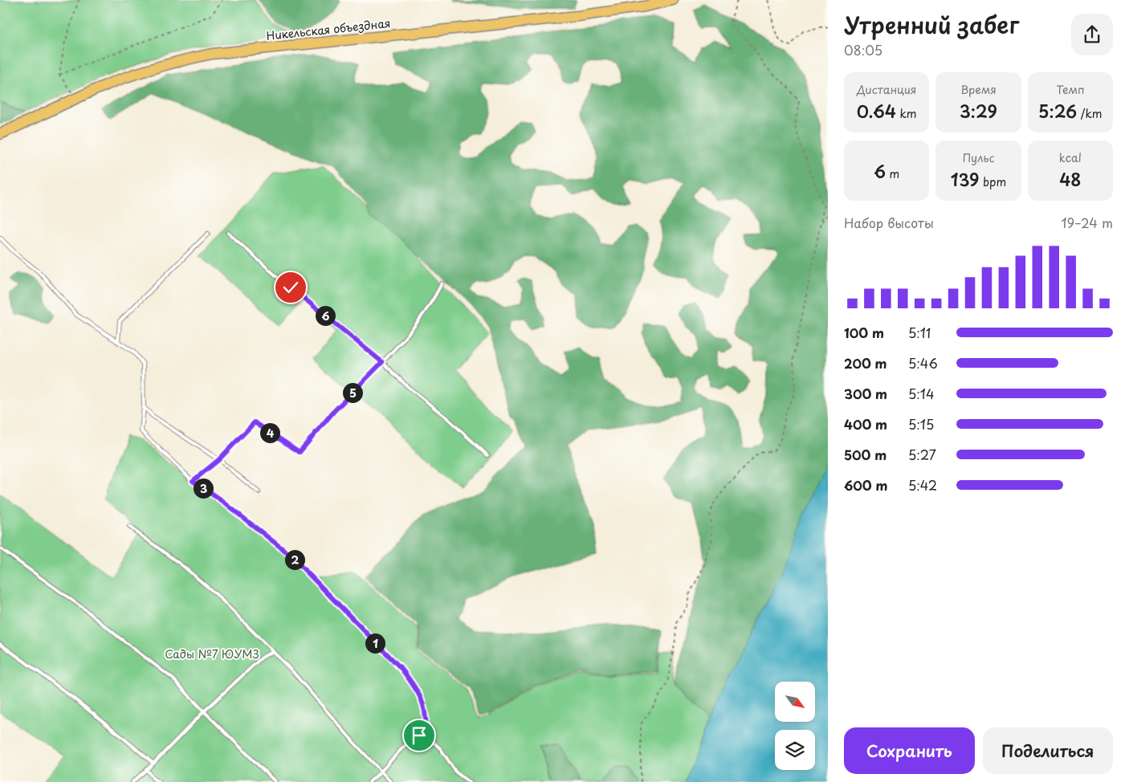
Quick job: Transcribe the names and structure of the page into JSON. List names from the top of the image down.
{
  "streets": {
    "main road": ["Никельская объездная"]
  },
  "parks": ["Сады №7 ЮУМЗ"],
  "north": "bottom right",
  "page": {
    "heading": ["Утренний забег", "08:05"],
    "stats": [
      ["Дистанция", "0.64 km"],
      ["Время", "3:29"],
      ["Темп", "5:26 /km"],
      ["6 m"],
      ["Пульс", "139 bpm"],
      ["kcal", "48"]
    ],
    "chart": ["Набор высоты", "19–24 m"],
    "pins": [
      "6",
      "5",
      "4",
      "3",
      "2",
      "1"
    ],
    "list": [
      {
        "name": "100 m",
        "note": "5:11"
      },
      {
        "name": "200 m",
        "note": "5:46"
      },
      {
        "name": "300 m",
        "note": "5:14"
      },
      {
        "name": "400 m",
        "note": "5:15"
      },
      {
        "name": "500 m",
        "note": "5:27"
      },
      {
        "name": "600 m",
        "note": "5:42"
      }
    ],
    "buttons": ["Сохранить", "Поделиться"]
  }
}
